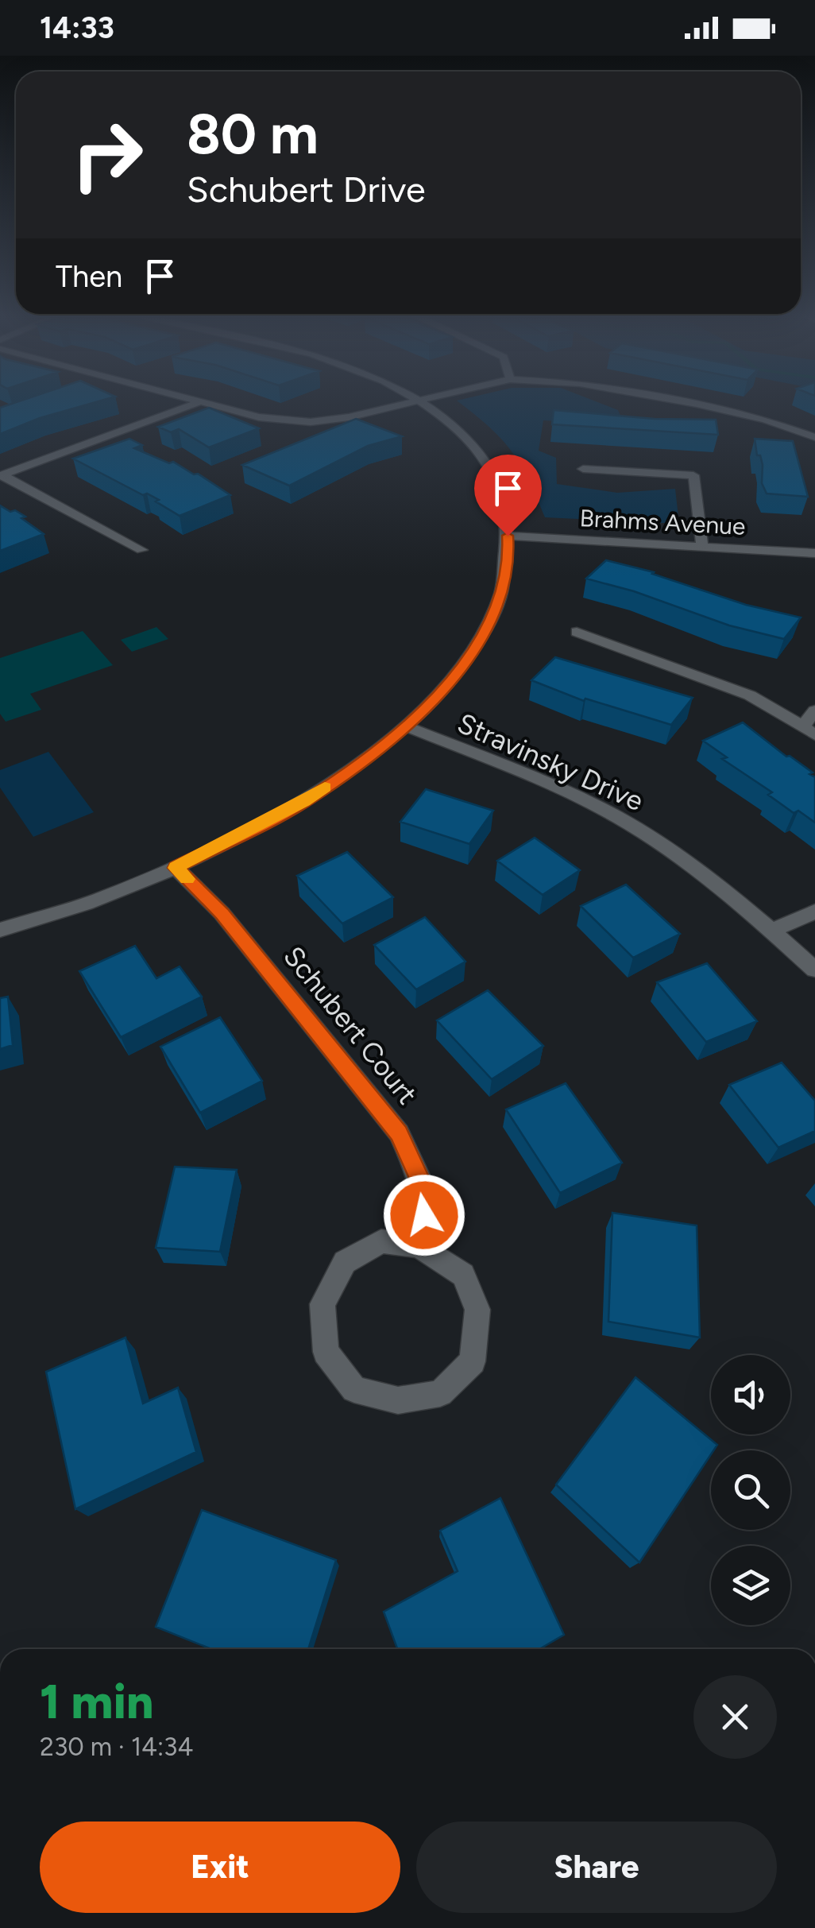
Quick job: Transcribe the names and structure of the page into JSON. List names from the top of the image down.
{
  "streets": {
    "street": ["Brahms Avenue", "Stravinsky Drive", "Schubert Court"]
  },
  "page": {
    "status": "14:33",
    "turn": ["80 m", "Schubert Drive"],
    "then": "Then",
    "heading": ["1 min", "230 m · 14:34"],
    "buttons": ["Exit", "Share"]
  }
}
